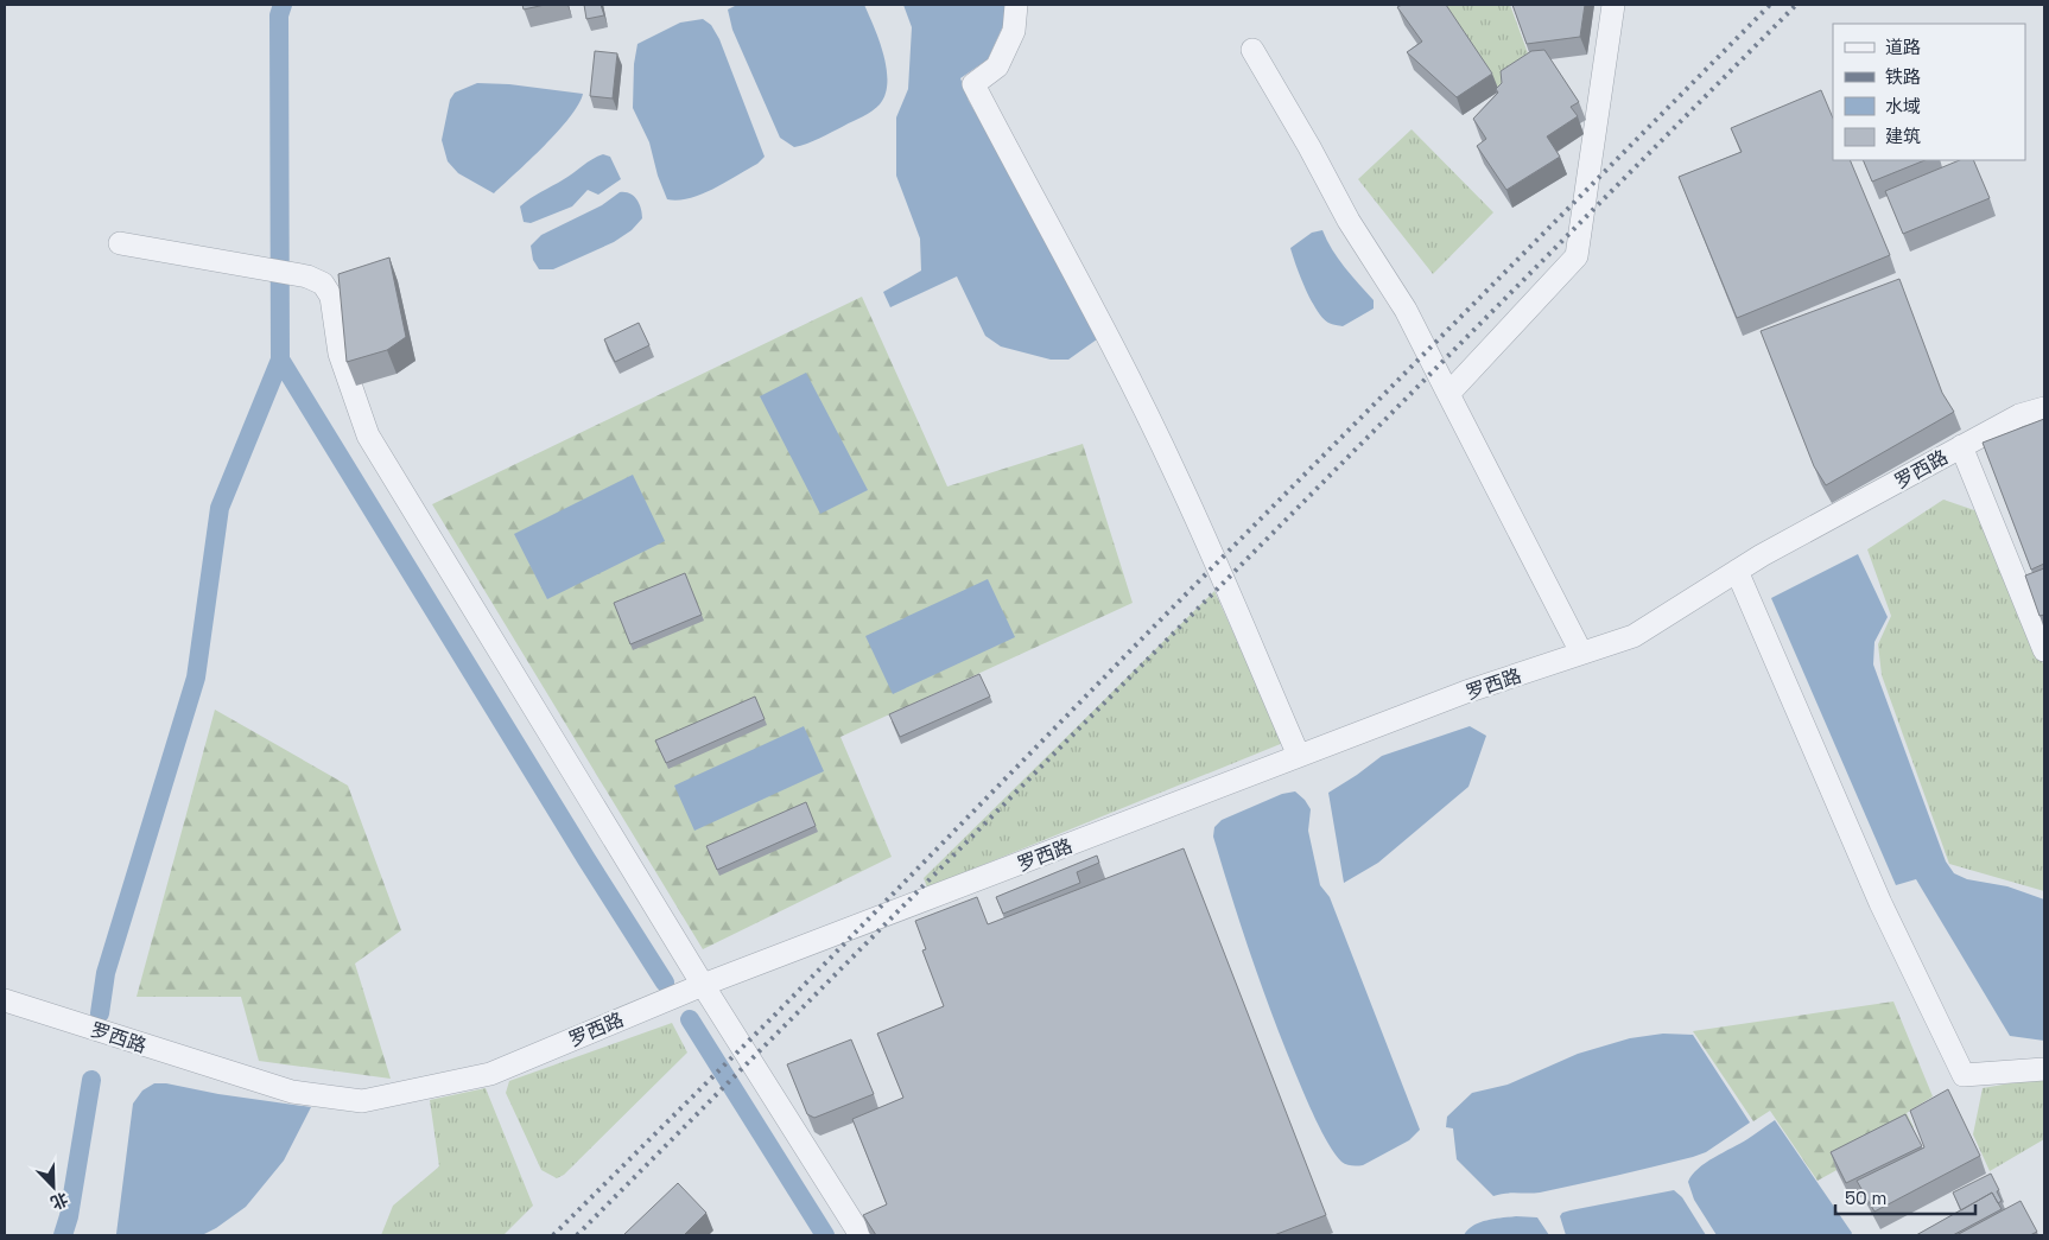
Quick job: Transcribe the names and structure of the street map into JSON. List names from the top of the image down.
{
  "streets": {
    "street": ["罗西路"]
  },
  "legend": [
    "道路",
    "铁路",
    "水域",
    "建筑"
  ],
  "scale_bar": "50 m",
  "north": "bottom right"
}
